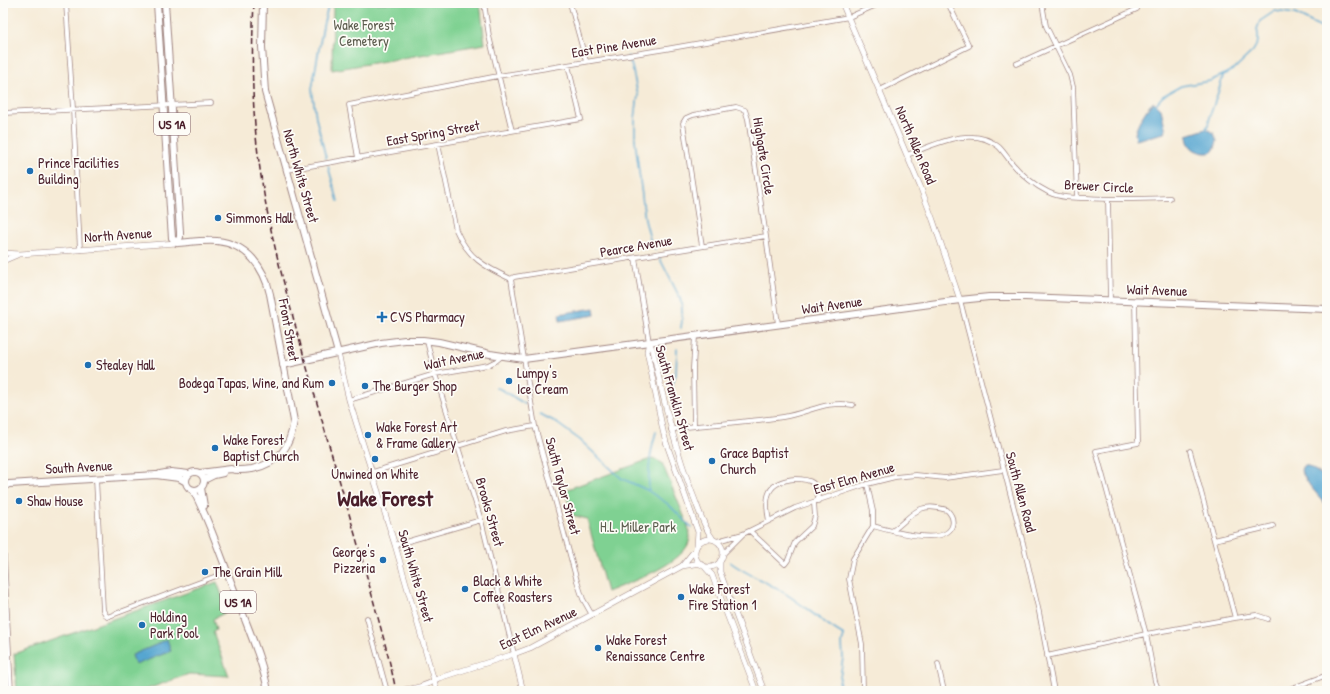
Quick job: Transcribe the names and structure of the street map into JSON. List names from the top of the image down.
{
  "streets": {
    "main road": [
      "US 1A",
      "North White Street",
      "North Avenue",
      "Wait Avenue",
      "Front Street",
      "South Avenue"
    ],
    "street": [
      "East Pine Avenue",
      "East Spring Street",
      "North Allen Road",
      "Highgate Circle",
      "Brewer Circle",
      "Pearce Avenue",
      "South Franklin Street",
      "East Elm Avenue",
      "South Taylor Street",
      "South Allen Road",
      "Brooks Street",
      "South White Street"
    ]
  },
  "crossings": [
    ["East Pine Avenue", "East Spring Street"],
    ["East Pine Avenue", "North Allen Road"],
    ["US 1A", "North Avenue"],
    ["US 1A", "South Avenue"],
    ["East Spring Street", "North White Street"],
    ["North Allen Road", "Brewer Circle"],
    ["North Allen Road", "Wait Avenue"],
    ["North Allen Road", "South Allen Road"],
    ["Highgate Circle", "Pearce Avenue"],
    ["Highgate Circle", "Wait Avenue"],
    ["North White Street", "South White Street"],
    ["North Avenue", "Front Street"],
    ["Pearce Avenue", "South Taylor Street"],
    ["Wait Avenue", "South Franklin Street"],
    ["Wait Avenue", "South Taylor Street"],
    ["Wait Avenue", "South Allen Road"],
    ["Wait Avenue", "Brooks Street"],
    ["Wait Avenue", "South White Street"],
    ["South Franklin Street", "East Elm Avenue"],
    ["East Elm Avenue", "South Taylor Street"],
    ["East Elm Avenue", "South Allen Road"],
    ["East Elm Avenue", "Brooks Street"],
    ["East Elm Avenue", "South White Street"]
  ],
  "districts": ["Wake Forest"],
  "parks": ["Wake Forest Cemetery", "H.L. Miller Park"],
  "places": {
    "other": [
      "Prince Facilities Building",
      "Simmons Hall",
      "Stealey Hall",
      "Lumpy's Ice Cream",
      "Bodega Tapas, Wine, and Rum",
      "The Burger Shop",
      "Wake Forest Art & Frame Gallery",
      "Wake Forest Baptist Church",
      "Unwined on White",
      "Grace Baptist Church",
      "Shaw House",
      "George's Pizzeria",
      "The Grain Mill",
      "Black & White Coffee Roasters",
      "Wake Forest Fire Station 1",
      "Holding Park Pool",
      "Wake Forest Renaissance Centre"
    ],
    "health": ["CVS Pharmacy"]
  }
}
